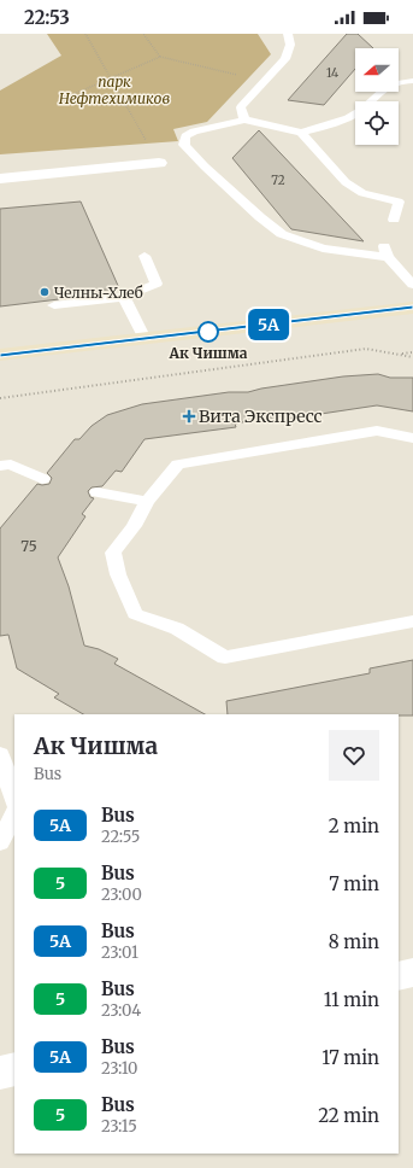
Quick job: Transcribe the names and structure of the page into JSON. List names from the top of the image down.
{
  "parks": ["парк Нефтехимиков"],
  "places": {
    "other": ["Челны-Хлеб", "Ак Чишма"],
    "health": ["Вита Экспресс"]
  },
  "lines": ["bus line 5А"],
  "house_numbers": ["14", "72", "75"],
  "north": "left",
  "page": {
    "status": "22:53",
    "on_map": "5А",
    "heading": ["Ак Чишма", "Bus"],
    "list": [
      {
        "mark": "5А",
        "name": "Bus",
        "note": "22:55",
        "value": "2 min"
      },
      {
        "mark": "5",
        "name": "Bus",
        "note": "23:00",
        "value": "7 min"
      },
      {
        "mark": "5А",
        "name": "Bus",
        "note": "23:01",
        "value": "8 min"
      },
      {
        "mark": "5",
        "name": "Bus",
        "note": "23:04",
        "value": "11 min"
      },
      {
        "mark": "5А",
        "name": "Bus",
        "note": "23:10",
        "value": "17 min"
      },
      {
        "mark": "5",
        "name": "Bus",
        "note": "23:15",
        "value": "22 min"
      }
    ]
  }
}
